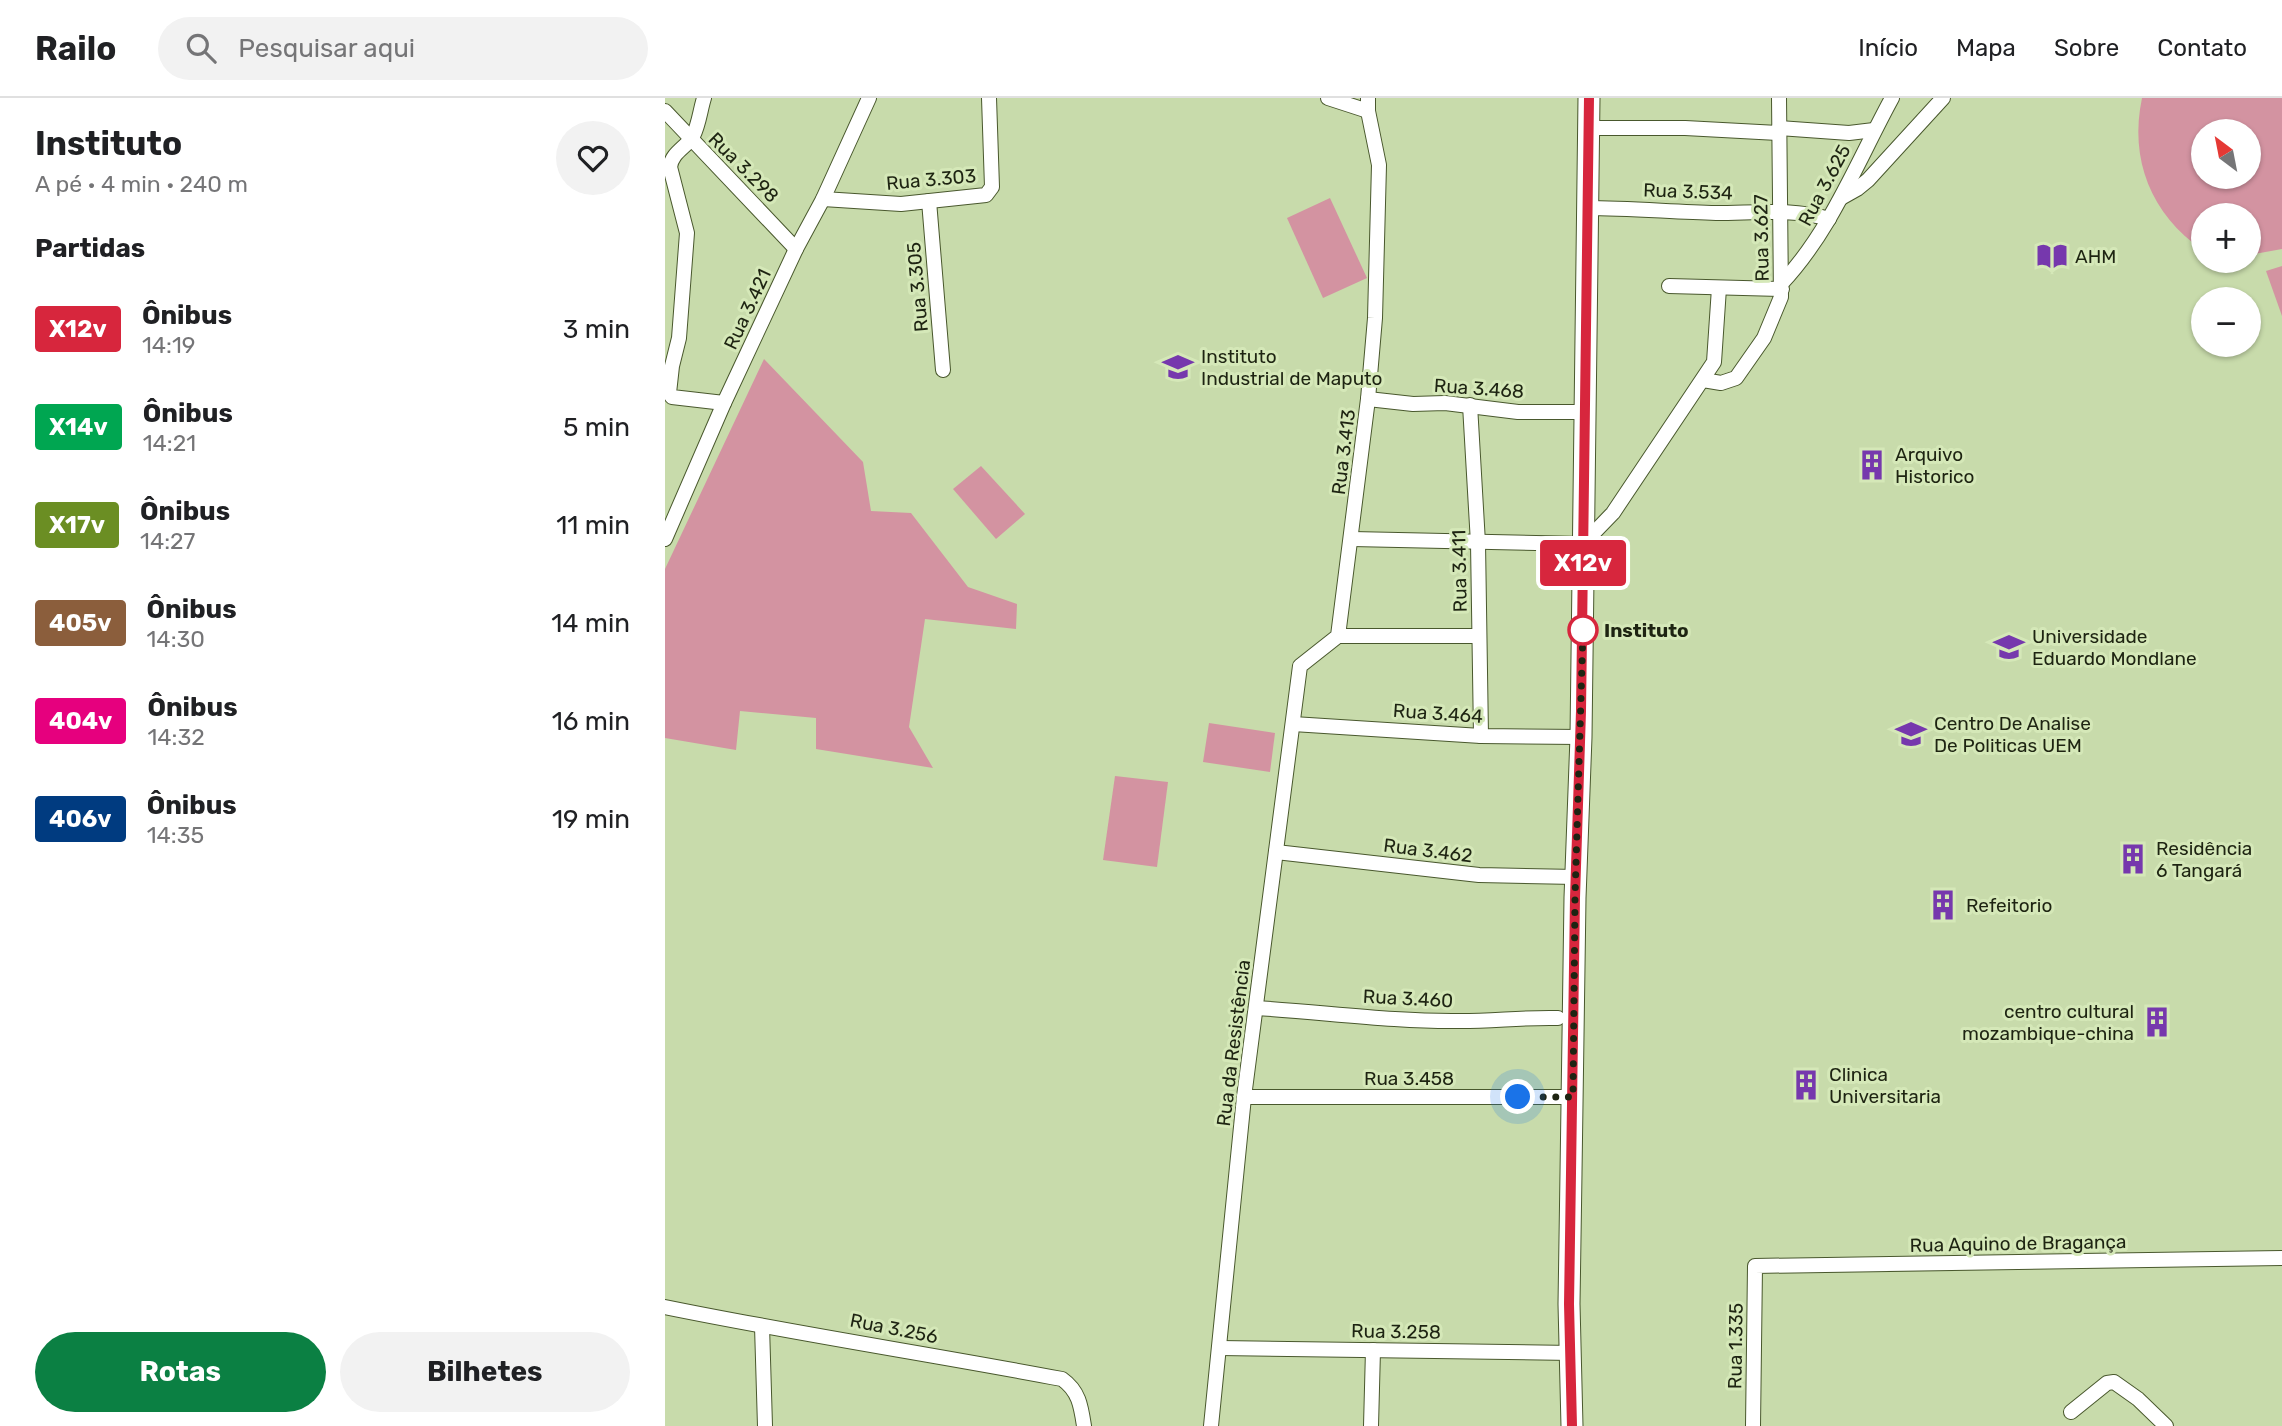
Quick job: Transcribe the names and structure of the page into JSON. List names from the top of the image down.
{
  "streets": {
    "street": [
      "Rua 3.298",
      "Rua 3.303",
      "Rua 3.625",
      "Rua 3.534",
      "Rua 3.627",
      "Rua 3.305",
      "Rua 3.421",
      "Rua 3.468",
      "Rua 3.413",
      "Rua 3.411",
      "Rua 3.464",
      "Rua 3.462",
      "Rua 3.460",
      "Rua da Resistência",
      "Rua 3.458",
      "Rua Aquino de Bragança",
      "Rua 3.256",
      "Rua 3.258",
      "Rua 1.335"
    ]
  },
  "crossings": [
    ["Rua 3.298", "Rua 3.421"],
    ["Rua 3.303", "Rua 3.305"],
    ["Rua 3.303", "Rua 3.421"],
    ["Rua 3.625", "Rua 3.534"],
    ["Rua 3.625", "Rua 3.627"],
    ["Rua 3.534", "Rua 3.627"],
    ["Rua 3.468", "Rua 3.413"],
    ["Rua 3.468", "Rua 3.411"],
    ["Rua 3.413", "Rua da Resistência"],
    ["Rua 3.411", "Rua 3.464"],
    ["Rua 3.464", "Rua da Resistência"],
    ["Rua 3.462", "Rua da Resistência"],
    ["Rua 3.460", "Rua da Resistência"],
    ["Rua da Resistência", "Rua 3.458"],
    ["Rua da Resistência", "Rua 3.258"],
    ["Rua Aquino de Bragança", "Rua 1.335"]
  ],
  "places": {
    "library": ["AHM"],
    "school or university": ["Instituto Industrial de Maputo", "Universidade Eduardo Mondlane", "Centro De Analise De Politicas UEM"],
    "building": [
      "Arquivo Historico",
      "Residência 6 Tangará",
      "Refeitorio",
      "centro cultural mozambique-china",
      "Clinica Universitaria"
    ],
    "other": ["Instituto"]
  },
  "lines": ["bus line X12v"],
  "north": "top left",
  "page": {
    "header": "Railo",
    "search": "Pesquisar aqui",
    "nav": [
      "Início",
      "Mapa",
      "Sobre",
      "Contato"
    ],
    "heading": [
      ["Instituto", "A pé · 4 min · 240 m"],
      "Partidas"
    ],
    "on_map": "X12v",
    "map_buttons": ["+", "−"],
    "list": [
      {
        "mark": "X12v",
        "name": "Ônibus",
        "note": "14:19",
        "value": "3 min"
      },
      {
        "mark": "X14v",
        "name": "Ônibus",
        "note": "14:21",
        "value": "5 min"
      },
      {
        "mark": "X17v",
        "name": "Ônibus",
        "note": "14:27",
        "value": "11 min"
      },
      {
        "mark": "405v",
        "name": "Ônibus",
        "note": "14:30",
        "value": "14 min"
      },
      {
        "mark": "404v",
        "name": "Ônibus",
        "note": "14:32",
        "value": "16 min"
      },
      {
        "mark": "406v",
        "name": "Ônibus",
        "note": "14:35",
        "value": "19 min"
      }
    ],
    "buttons": ["Rotas", "Bilhetes"]
  }
}
